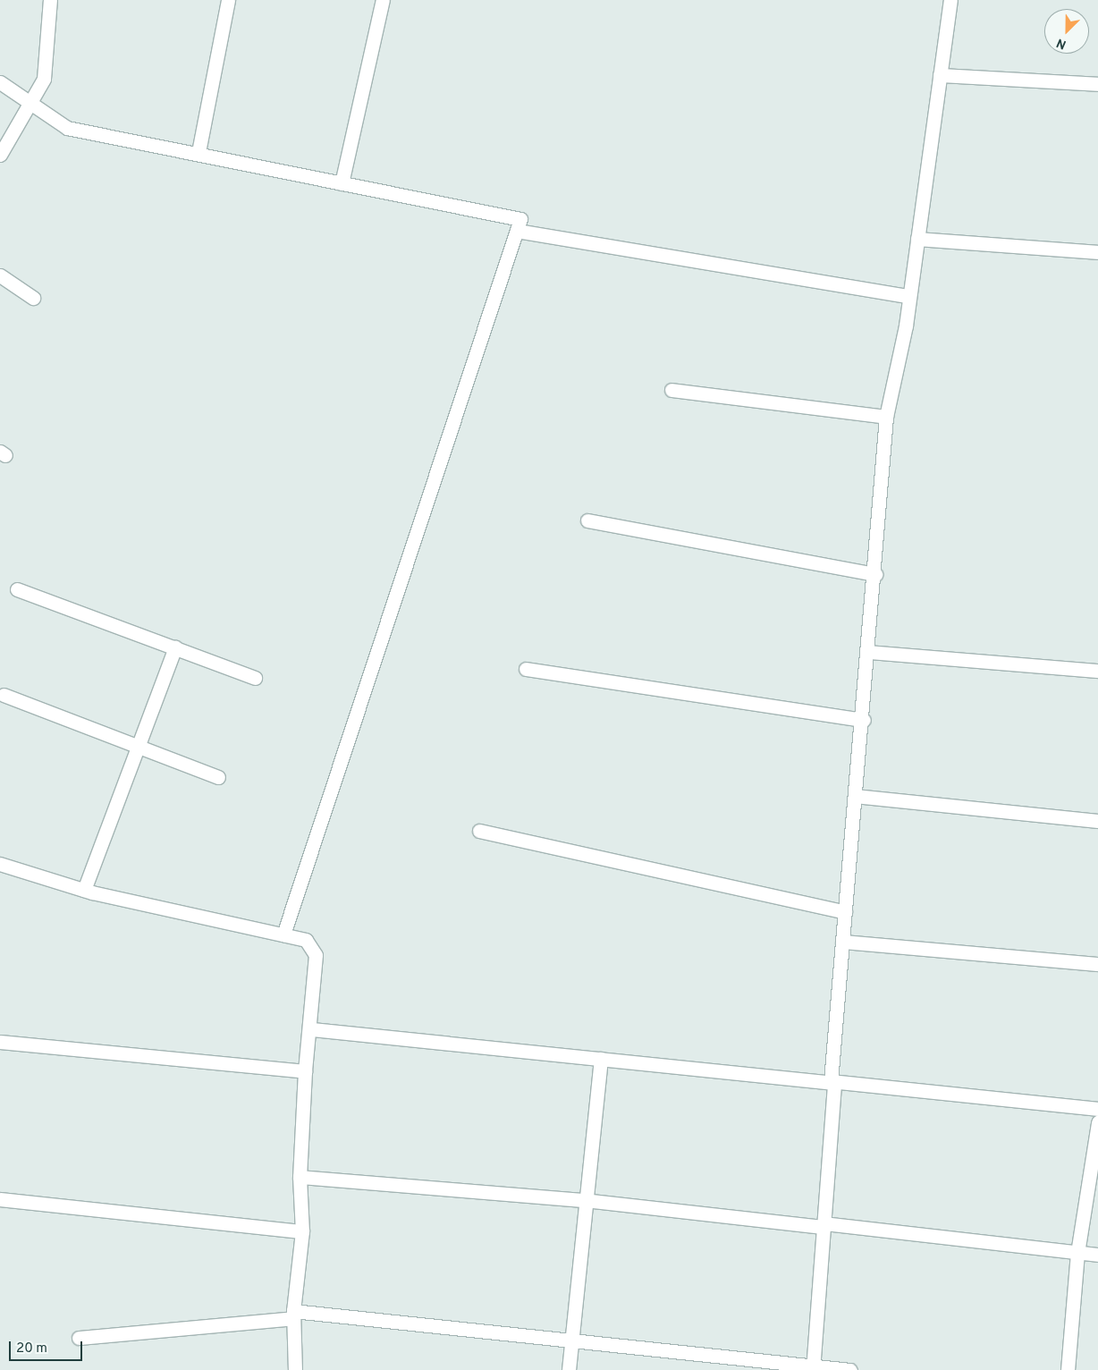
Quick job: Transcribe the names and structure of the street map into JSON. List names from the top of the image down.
{
  "scale_bar": "20 m",
  "north": "bottom left"
}
